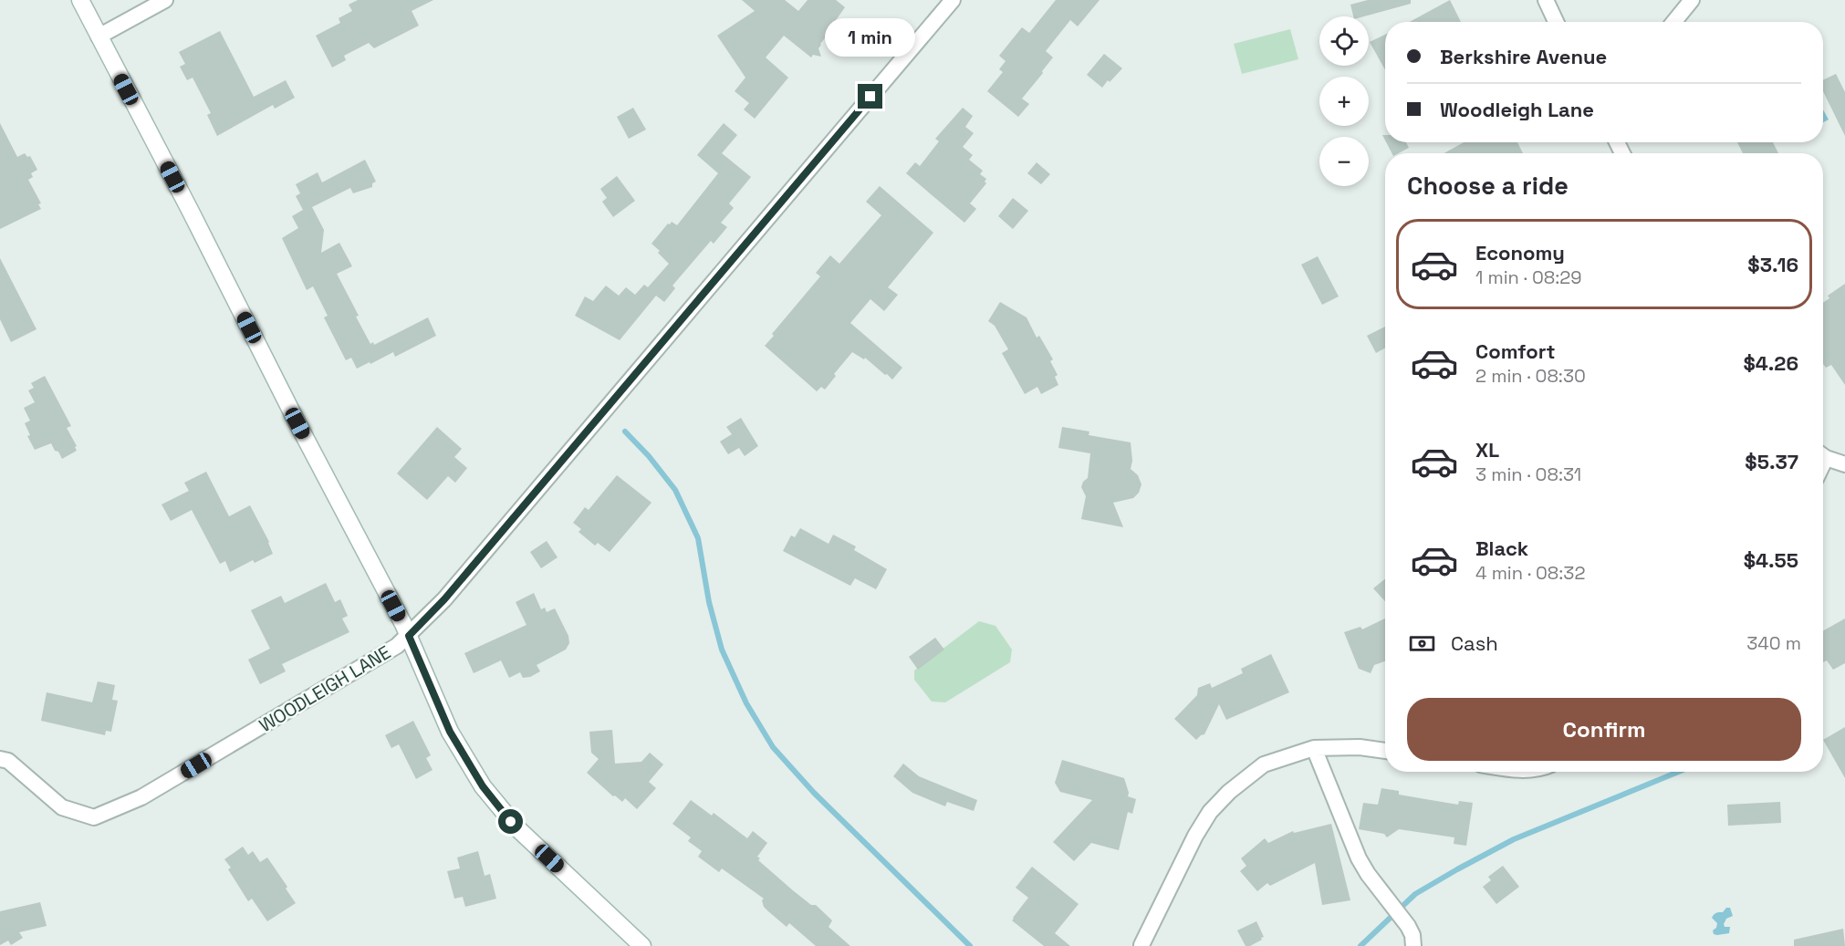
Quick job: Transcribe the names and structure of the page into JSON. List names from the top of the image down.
{
  "streets": {
    "street": ["WOODLEIGH LANE"]
  },
  "page": {
    "map_buttons": ["+", "−"],
    "bubble": "1 min",
    "banner": ["Berkshire Avenue", "Woodleigh Lane"],
    "heading": "Choose a ride",
    "list": [
      {
        "name": "Economy",
        "note": "1 min · 08:29",
        "value": "$3.16"
      },
      {
        "name": "Comfort",
        "note": "2 min · 08:30",
        "value": "$4.26"
      },
      {
        "name": "XL",
        "note": "3 min · 08:31",
        "value": "$5.37"
      },
      {
        "name": "Black",
        "note": "4 min · 08:32",
        "value": "$4.55"
      }
    ],
    "pay": ["Cash", "340 m"],
    "buttons": "Confirm"
  }
}
